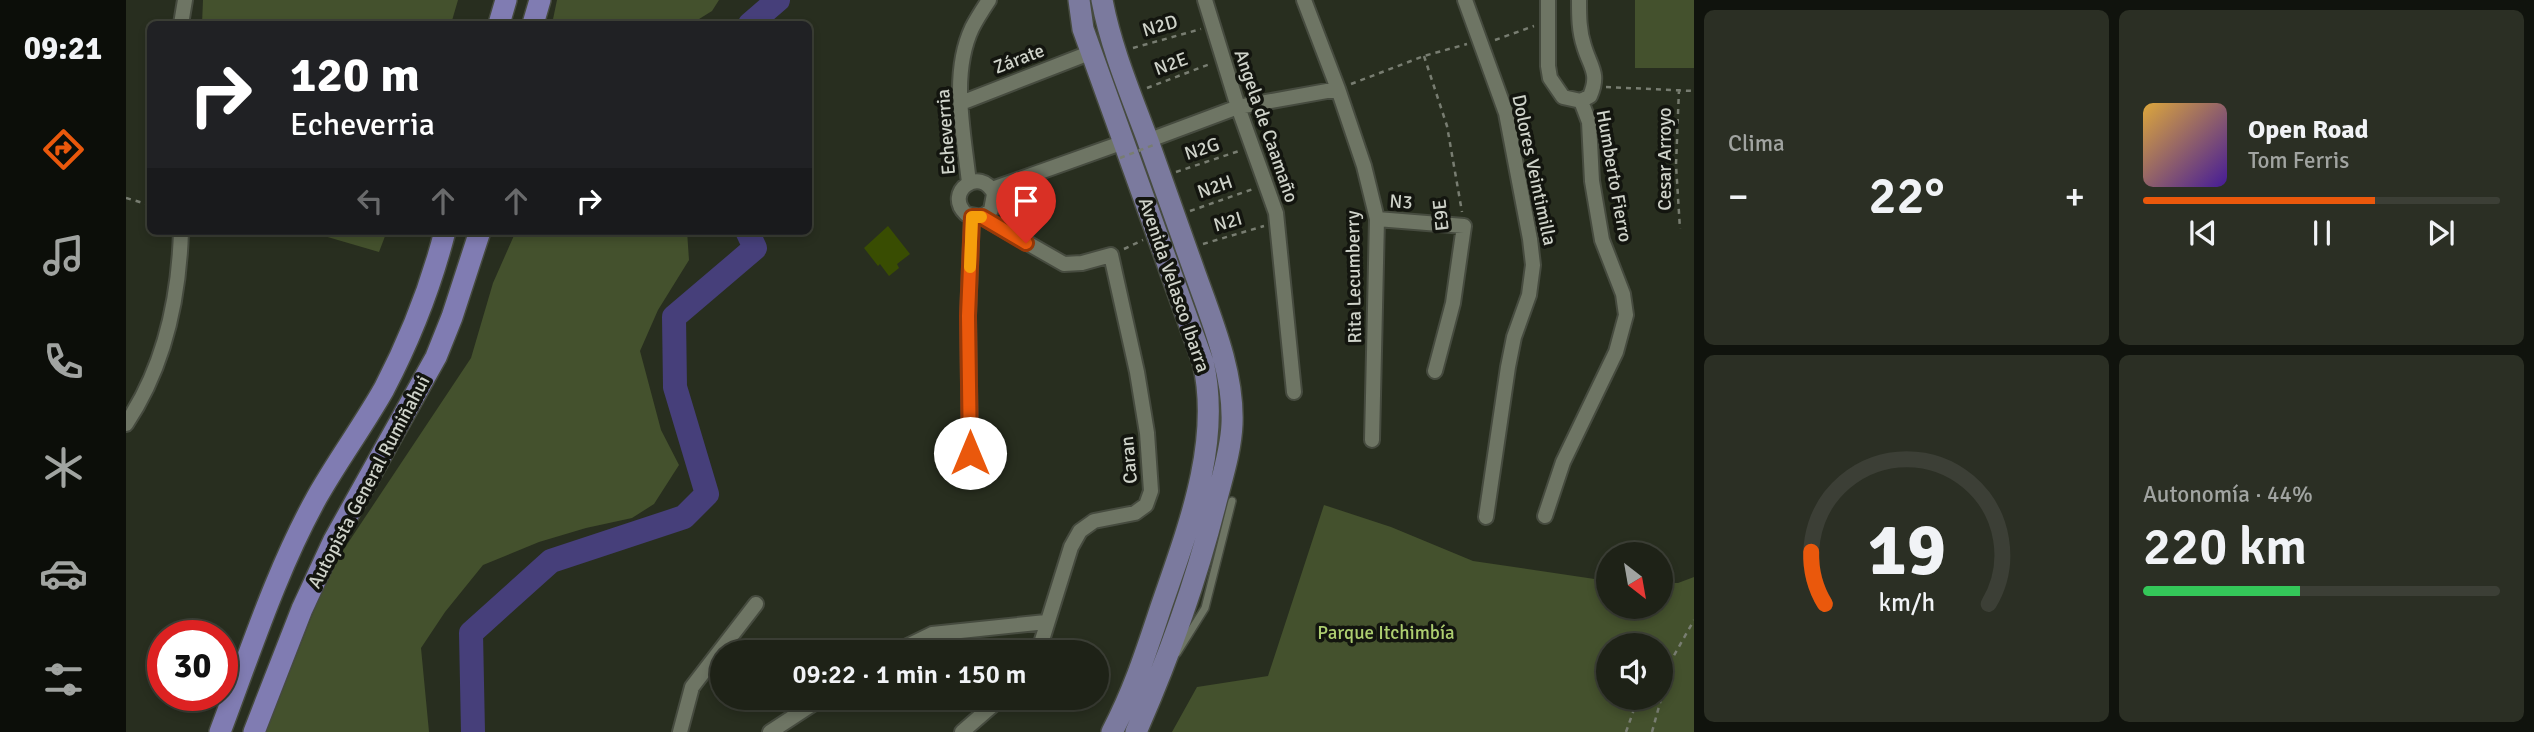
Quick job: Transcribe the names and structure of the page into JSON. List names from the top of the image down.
{
  "streets": {
    "highway": ["Autopista General Rumiñahui"],
    "main road": ["Avenida Velasco Ibarra"],
    "street": [
      "Zárate",
      "Angela de Caamaño",
      "Echeverria",
      "Dolores Veintimilla",
      "Humberto Fierro",
      "N3",
      "E9E",
      "Rita Lecumberry",
      "Caran"
    ],
    "path": [
      "N2D",
      "N2E",
      "N2G",
      "Cesar Arroyo",
      "N2H",
      "N2I"
    ]
  },
  "crossings": [
    ["N2D", "Angela de Caamaño"],
    ["N2D", "Avenida Velasco Ibarra"],
    ["Zárate", "Echeverria"],
    ["Zárate", "Avenida Velasco Ibarra"],
    ["N2E", "Angela de Caamaño"],
    ["N2E", "Avenida Velasco Ibarra"],
    ["Angela de Caamaño", "N2G"],
    ["Angela de Caamaño", "N2H"],
    ["Angela de Caamaño", "N2I"],
    ["N2G", "Avenida Velasco Ibarra"],
    ["N2H", "Avenida Velasco Ibarra"],
    ["N3", "E9E"],
    ["N3", "Rita Lecumberry"],
    ["N2I", "Avenida Velasco Ibarra"]
  ],
  "parks": ["Parque Itchimbía"],
  "north": "bottom right",
  "page": {
    "tabs": "09:21",
    "tile": [
      "Clima",
      ["Autonomía · 44%", "220 km"]
    ],
    "turn": ["120 m", "Echeverria"],
    "song": ["Open Road", "Tom Ferris"],
    "heat": ["−", "22°", "+"],
    "limit": "30",
    "trip": "09:22 · 1 min · 150 m",
    "gauge": ["19", "km/h"]
  }
}
